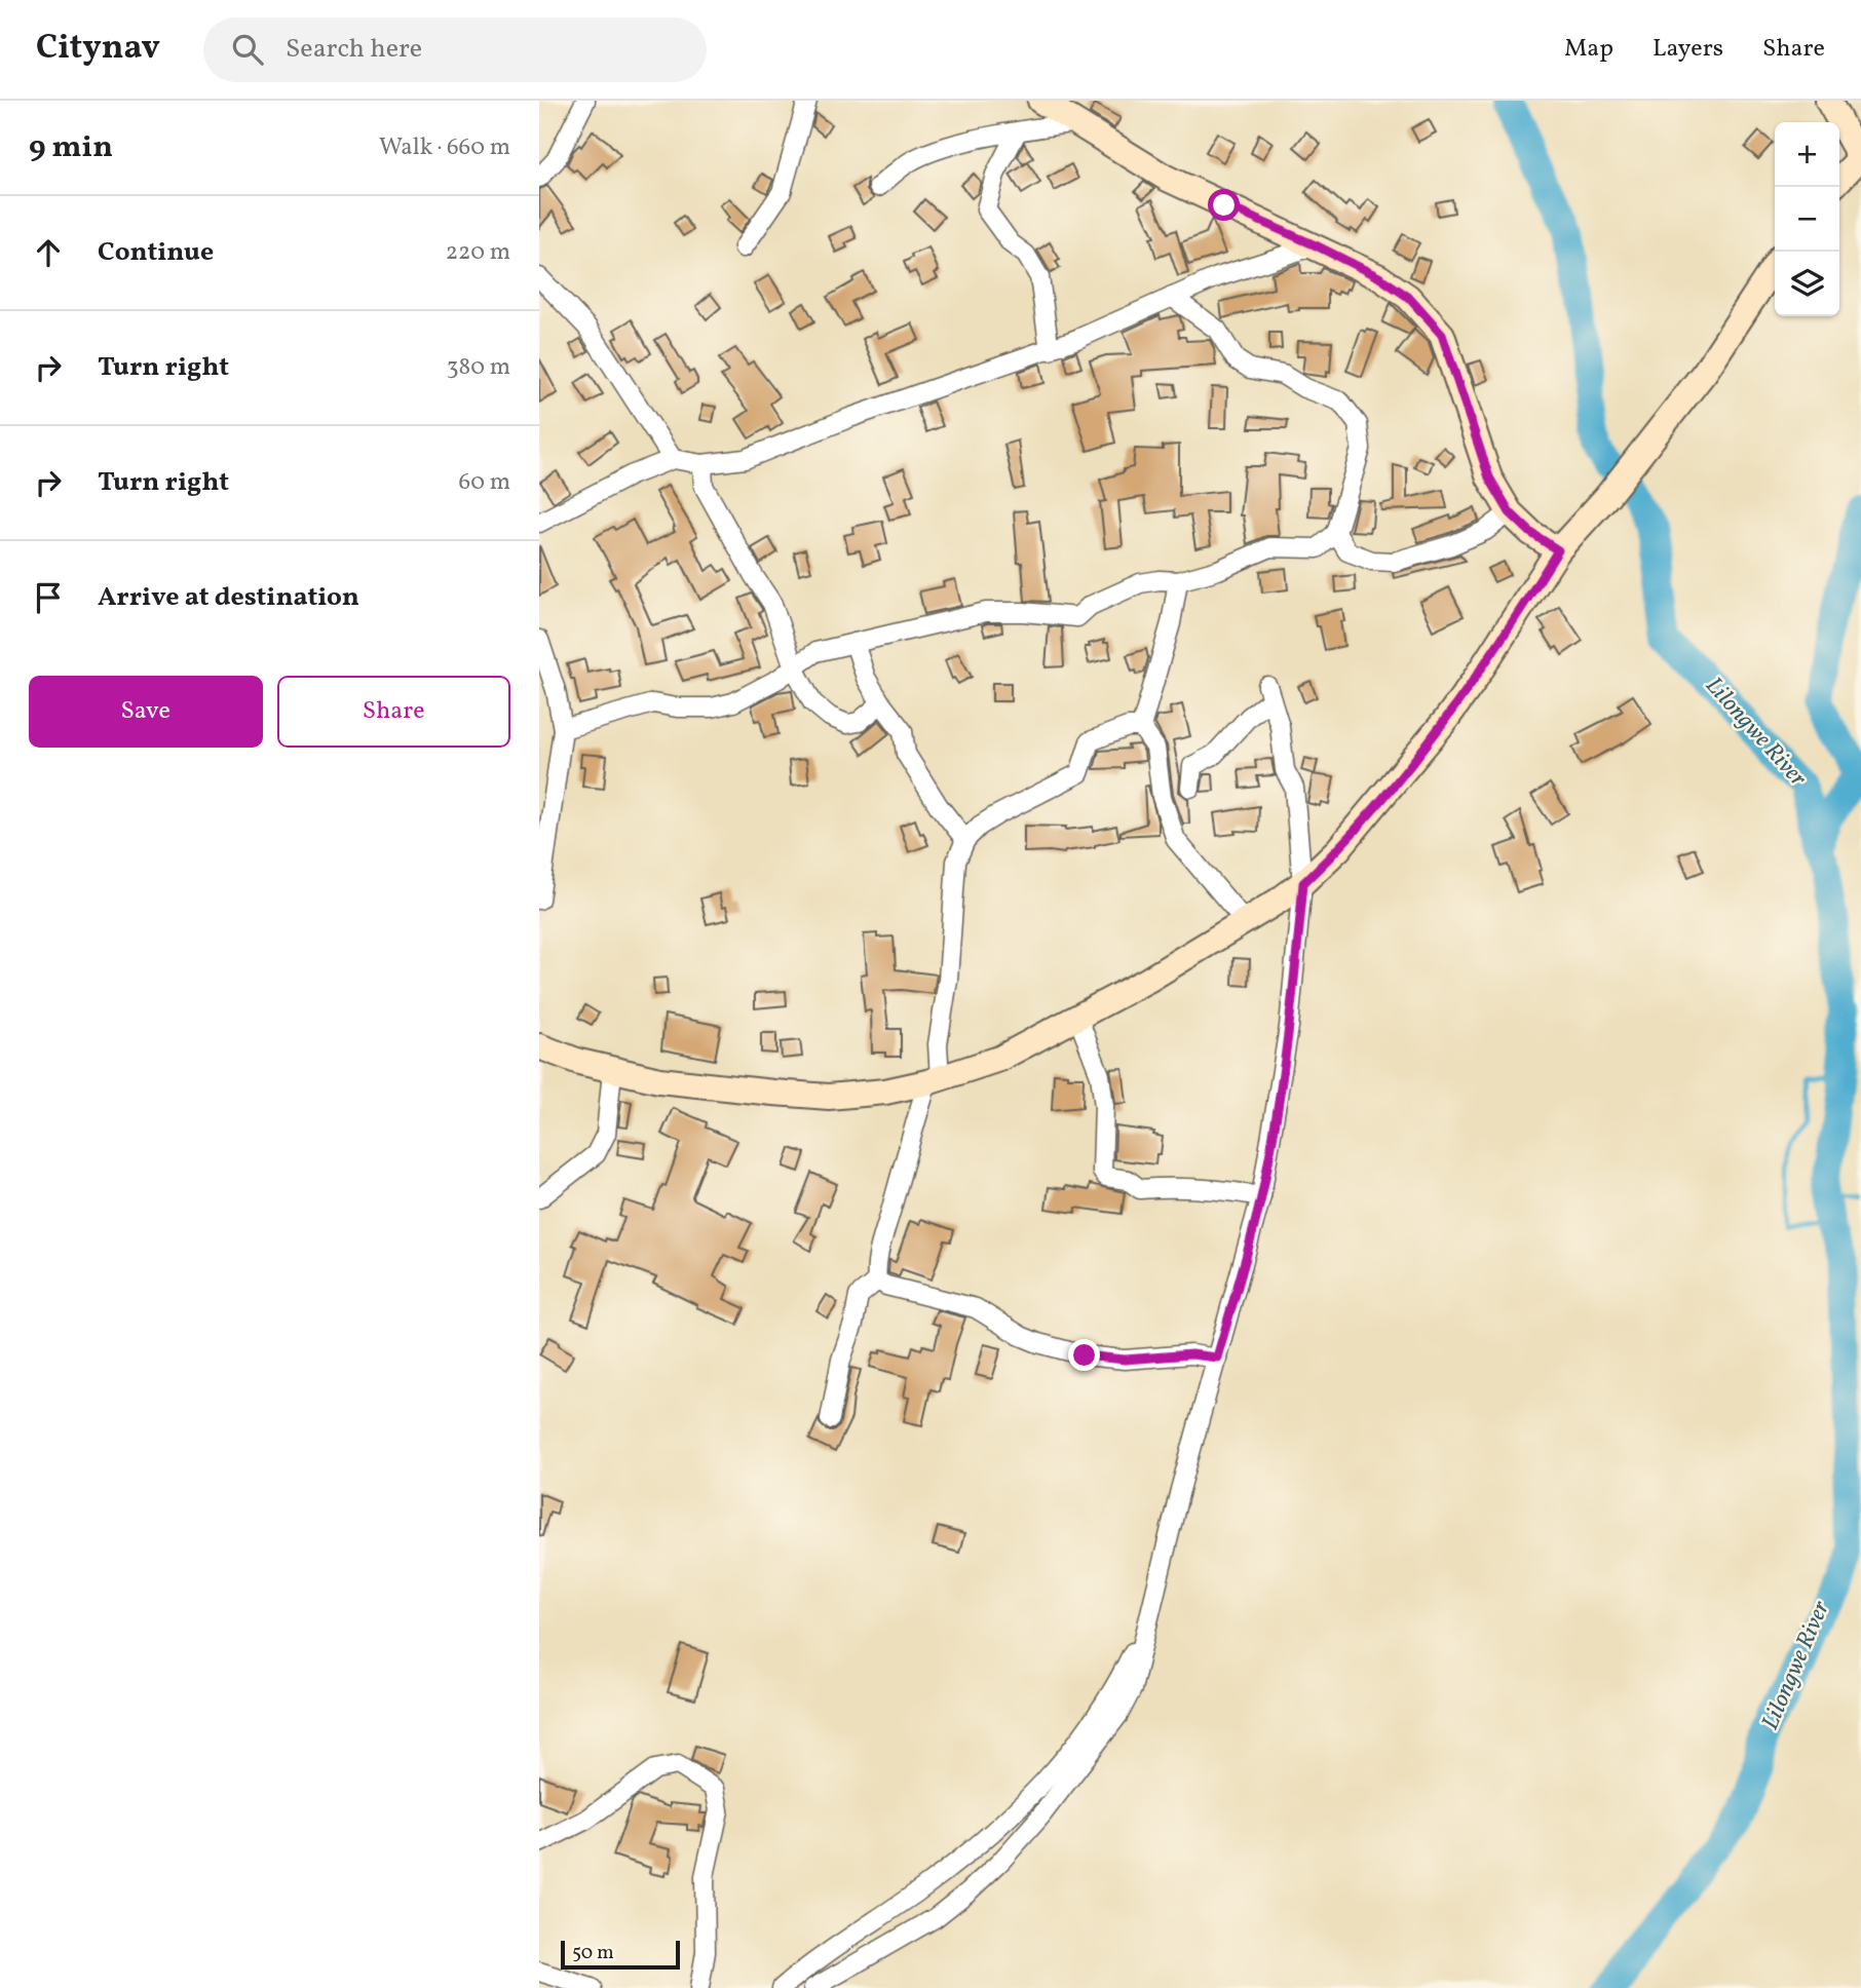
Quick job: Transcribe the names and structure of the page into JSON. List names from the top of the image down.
{
  "water": ["Lilongwe River"],
  "scale_bar": "50 m",
  "page": {
    "header": "Citynav",
    "search": "Search here",
    "nav": ["Map", "Layers", "Share"],
    "heading": ["9 min", "Walk · 660 m"],
    "map_buttons": ["+", "−"],
    "list": [
      ["Continue", "220 m"],
      ["Turn right", "380 m"],
      ["Turn right", "60 m"],
      "Arrive at destination"
    ],
    "buttons": ["Save", "Share"],
    "scale": "50 m"
  }
}
